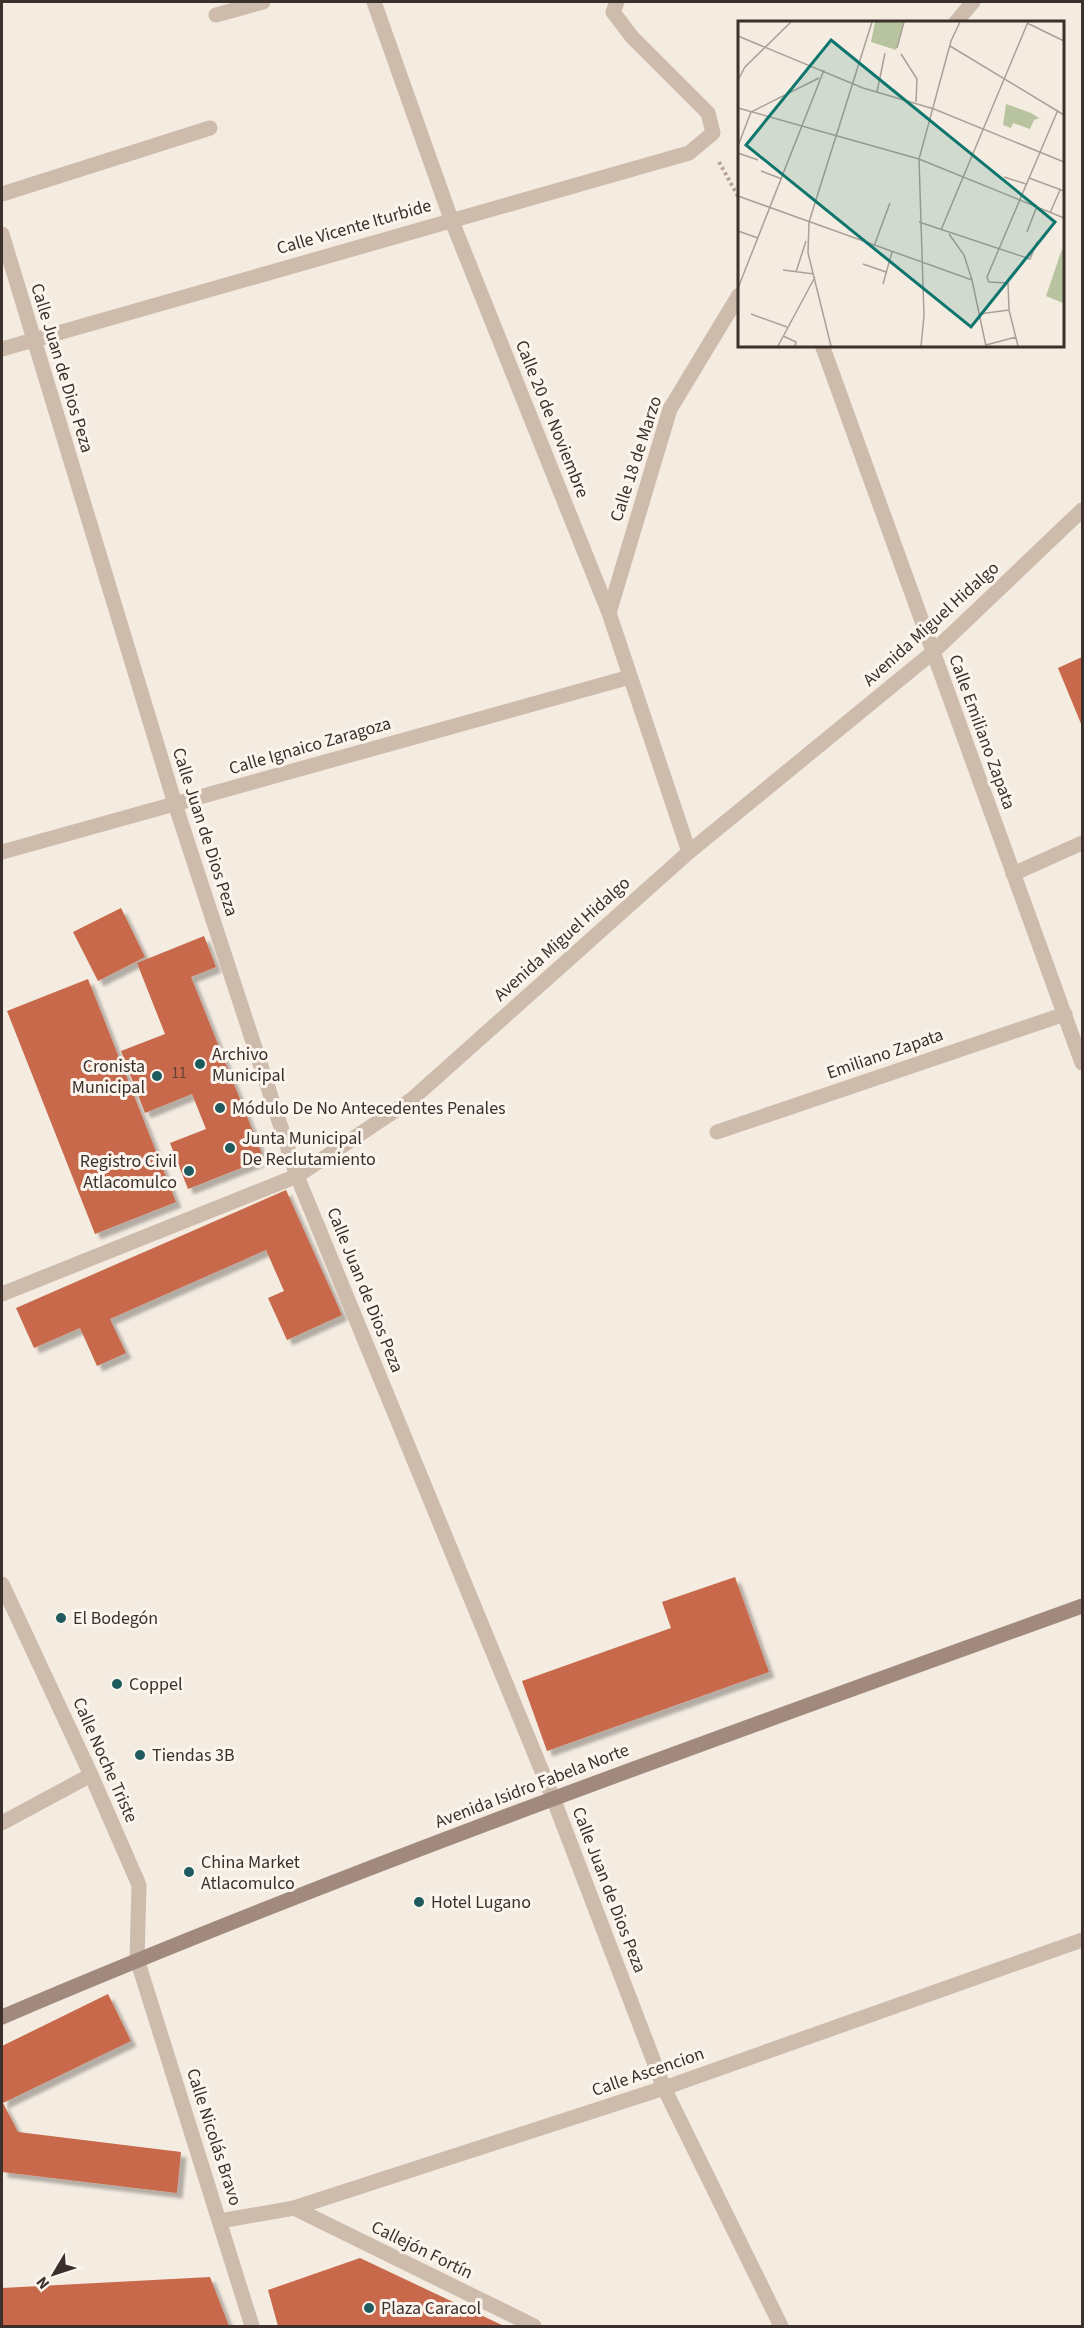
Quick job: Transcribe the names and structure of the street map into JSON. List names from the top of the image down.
{
  "streets": {
    "main road": ["Avenida Isidro Fabela Norte"],
    "street": [
      "Calle Vicente Iturbide",
      "Calle Juan de Dios Peza",
      "Calle 20 de Noviembre",
      "Calle 18 de Marzo",
      "Avenida Miguel Hidalgo",
      "Calle Emiliano Zapata",
      "Calle Ignaico Zaragoza",
      "Emiliano Zapata",
      "Calle Noche Triste",
      "Calle Ascencion",
      "Calle Nicolás Bravo",
      "Callejón Fortín"
    ]
  },
  "crossings": [
    ["Calle Vicente Iturbide", "Calle Juan de Dios Peza"],
    ["Calle Vicente Iturbide", "Calle 20 de Noviembre"],
    ["Calle Juan de Dios Peza", "Avenida Miguel Hidalgo"],
    ["Calle Juan de Dios Peza", "Calle Ignaico Zaragoza"],
    ["Calle Juan de Dios Peza", "Avenida Isidro Fabela Norte"],
    ["Calle Juan de Dios Peza", "Calle Ascencion"],
    ["Calle 20 de Noviembre", "Calle 18 de Marzo"],
    ["Calle 20 de Noviembre", "Avenida Miguel Hidalgo"],
    ["Calle 20 de Noviembre", "Calle Ignaico Zaragoza"],
    ["Avenida Miguel Hidalgo", "Calle Emiliano Zapata"],
    ["Calle Emiliano Zapata", "Emiliano Zapata"],
    ["Calle Noche Triste", "Avenida Isidro Fabela Norte"],
    ["Calle Noche Triste", "Calle Nicolás Bravo"],
    ["Avenida Isidro Fabela Norte", "Calle Nicolás Bravo"],
    ["Calle Ascencion", "Calle Nicolás Bravo"],
    ["Calle Ascencion", "Callejón Fortín"]
  ],
  "places": [
    "Archivo Municipal",
    "Cronista Municipal",
    "Módulo De No Antecedentes Penales",
    "Junta Municipal De Reclutamiento",
    "Registro Civil Atlacomulco",
    "El Bodegón",
    "Coppel",
    "Tiendas 3B",
    "China Market Atlacomulco",
    "Hotel Lugano",
    "Plaza Caracol"
  ],
  "house_numbers": ["11"],
  "north": "bottom left"
}
